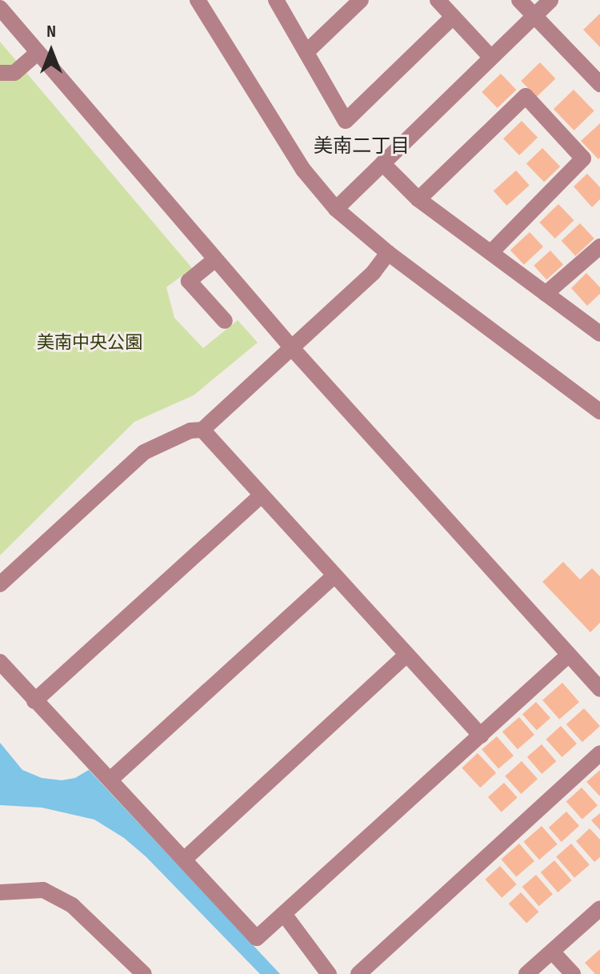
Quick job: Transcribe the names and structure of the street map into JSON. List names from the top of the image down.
{
  "districts": ["美南二丁目"],
  "parks": ["美南中央公園"],
  "north": "top"
}
